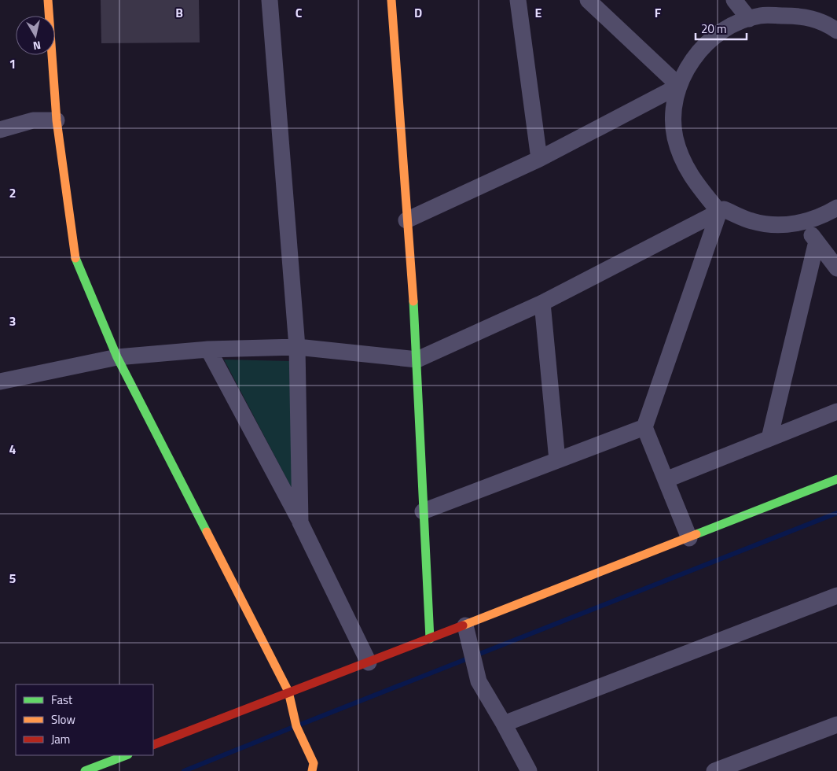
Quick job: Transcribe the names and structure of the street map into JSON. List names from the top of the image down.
{
  "legend": ["Fast", "Slow", "Jam"],
  "scale_bar": "20 m",
  "north": "bottom",
  "grid": {
    "columns": [
      "B",
      "C",
      "D",
      "E",
      "F"
    ],
    "rows": [
      "1",
      "2",
      "3",
      "4",
      "5"
    ]
  }
}
